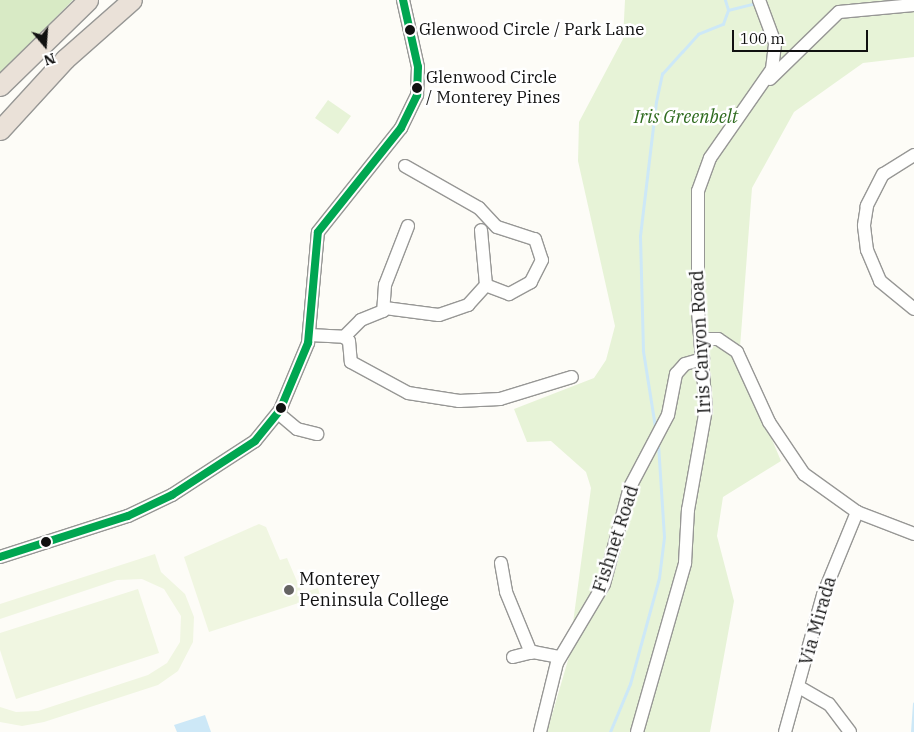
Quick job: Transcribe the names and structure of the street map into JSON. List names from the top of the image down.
{
  "streets": {
    "street": ["Iris Canyon Road", "Fishnet Road", "Via Mirada"]
  },
  "crossings": [
    ["Iris Canyon Road", "Fishnet Road"]
  ],
  "parks": ["Iris Greenbelt"],
  "places": ["Glenwood Circle / Park Lane", "Glenwood Circle / Monterey Pines", "Monterey Peninsula College"],
  "scale_bar": "100 m",
  "north": "bottom"
}
